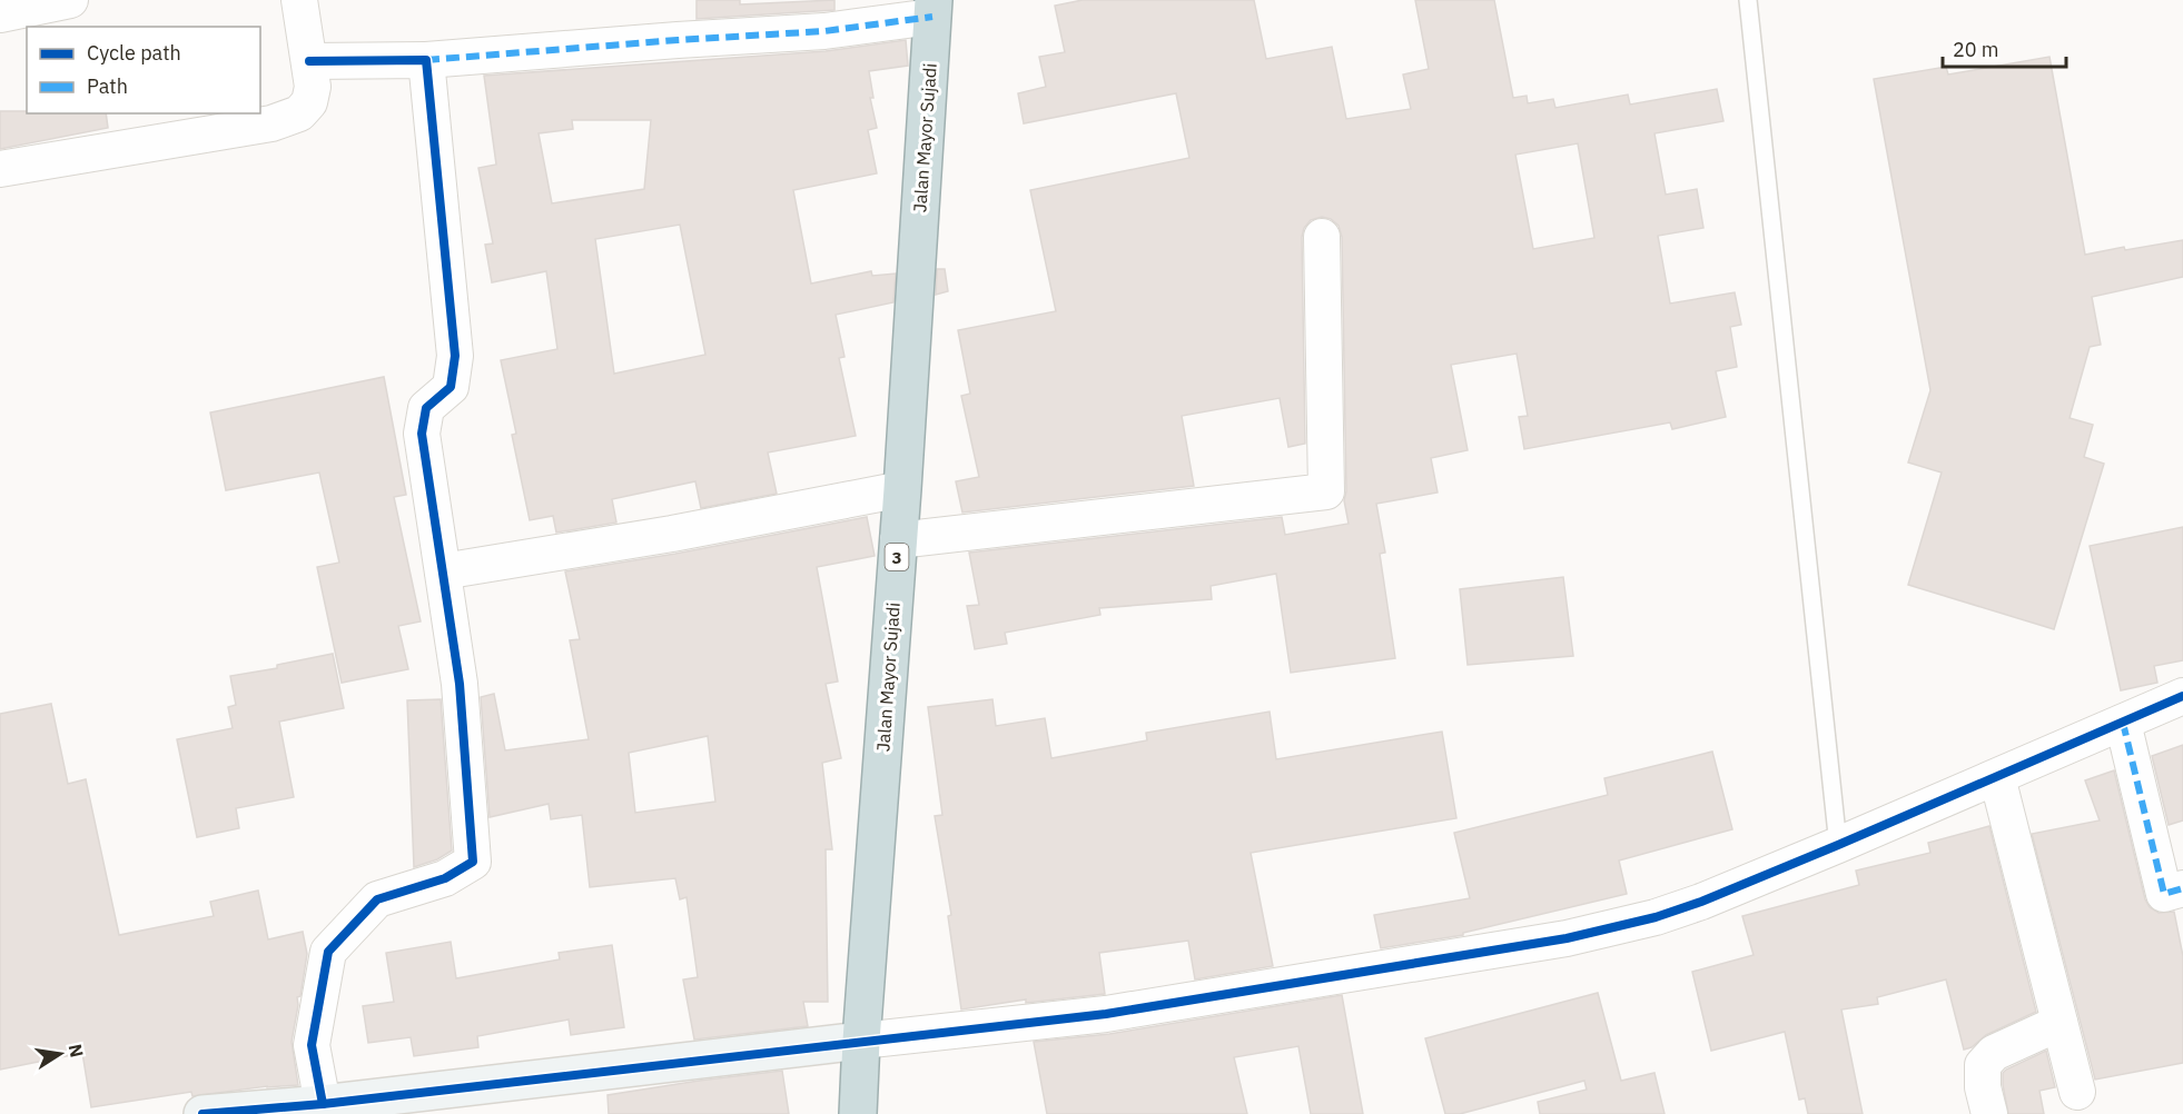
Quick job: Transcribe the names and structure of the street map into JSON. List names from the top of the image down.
{
  "streets": {
    "highway": ["Jalan Mayor Sujadi", "3"]
  },
  "legend": ["Cycle path", "Path"],
  "scale_bar": "20 m",
  "north": "right"
}
